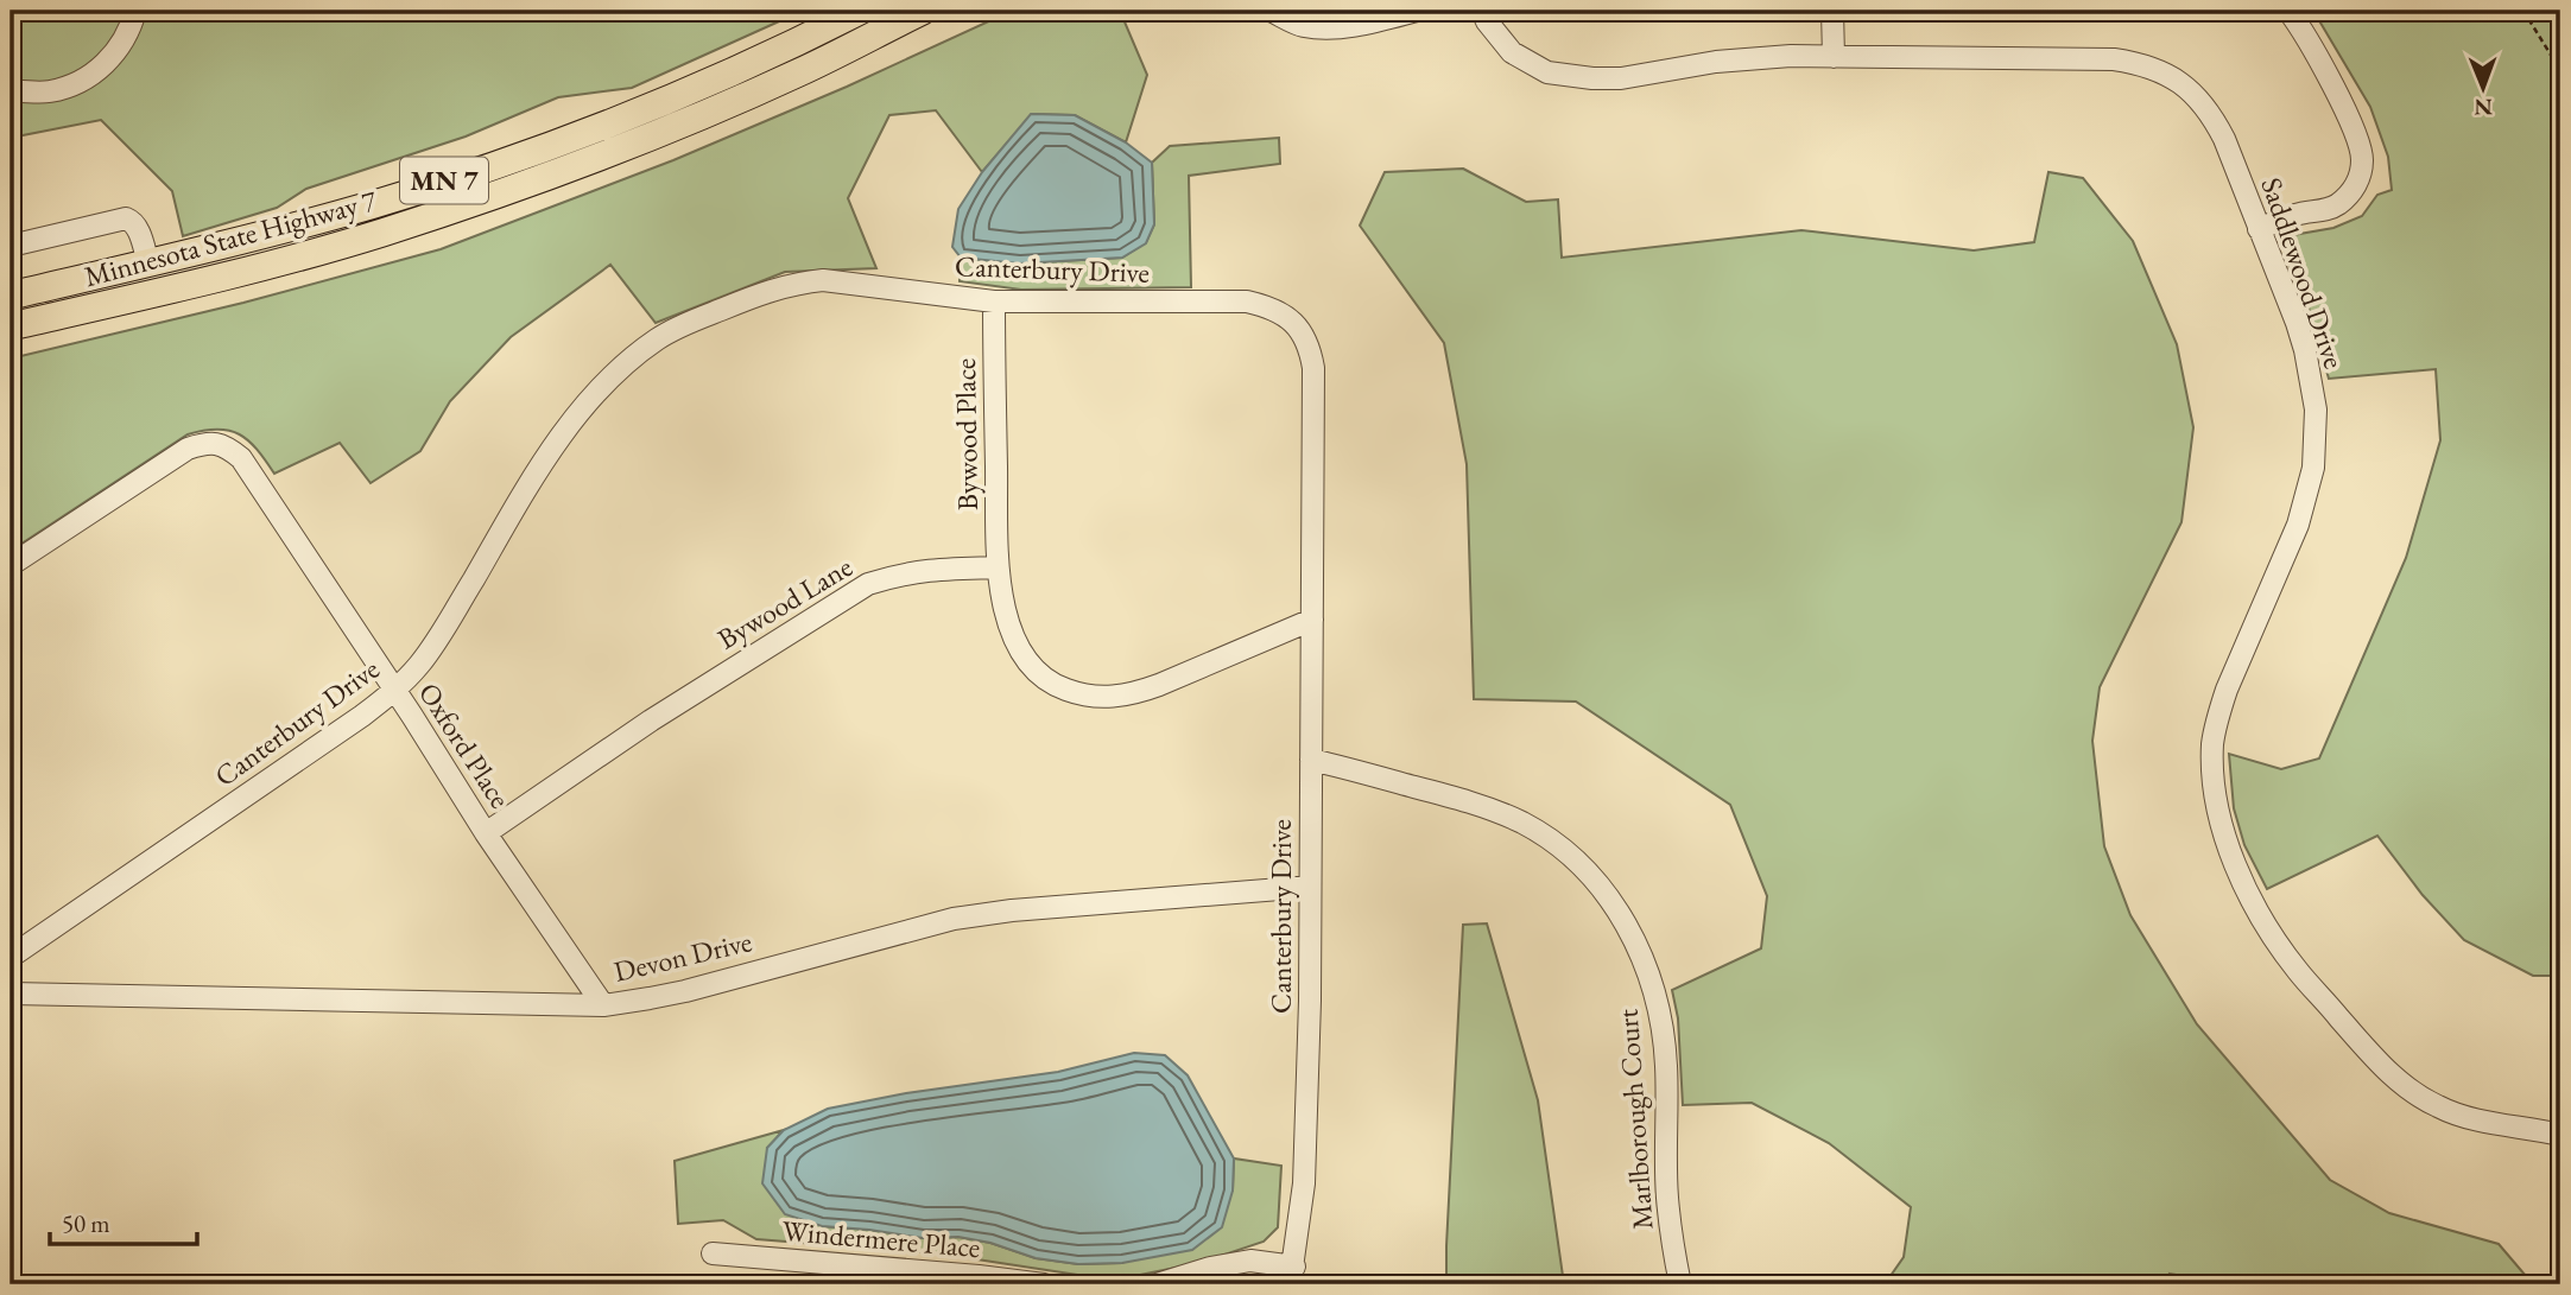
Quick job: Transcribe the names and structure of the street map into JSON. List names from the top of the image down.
{
  "streets": {
    "main road": ["MN 7", "Minnesota State Highway 7"],
    "street": [
      "Canterbury Drive",
      "Saddlewood Drive",
      "Bywood Place",
      "Bywood Lane",
      "Oxford Place",
      "Devon Drive",
      "Marlborough Court",
      "Windermere Place"
    ]
  },
  "crossings": [
    ["Canterbury Drive", "Bywood Place"],
    ["Canterbury Drive", "Oxford Place"],
    ["Canterbury Drive", "Devon Drive"],
    ["Canterbury Drive", "Marlborough Court"],
    ["Bywood Place", "Bywood Lane"],
    ["Bywood Lane", "Oxford Place"],
    ["Oxford Place", "Devon Drive"]
  ],
  "scale_bar": "50 m",
  "north": "bottom"
}
